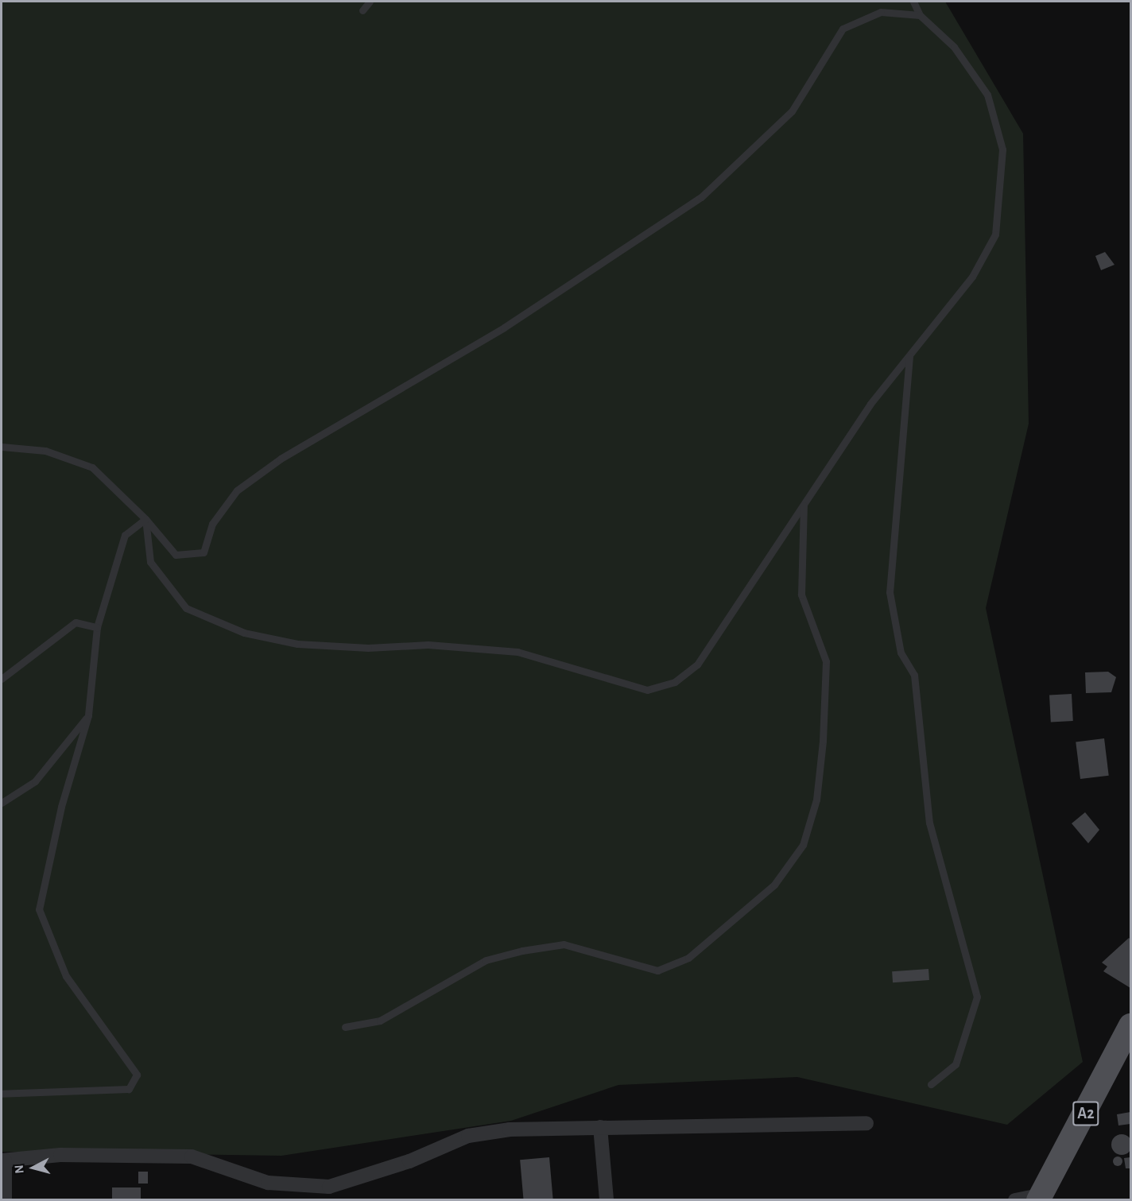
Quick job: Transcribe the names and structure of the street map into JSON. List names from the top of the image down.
{
  "streets": {
    "main road": ["A2"]
  },
  "north": "left"
}
